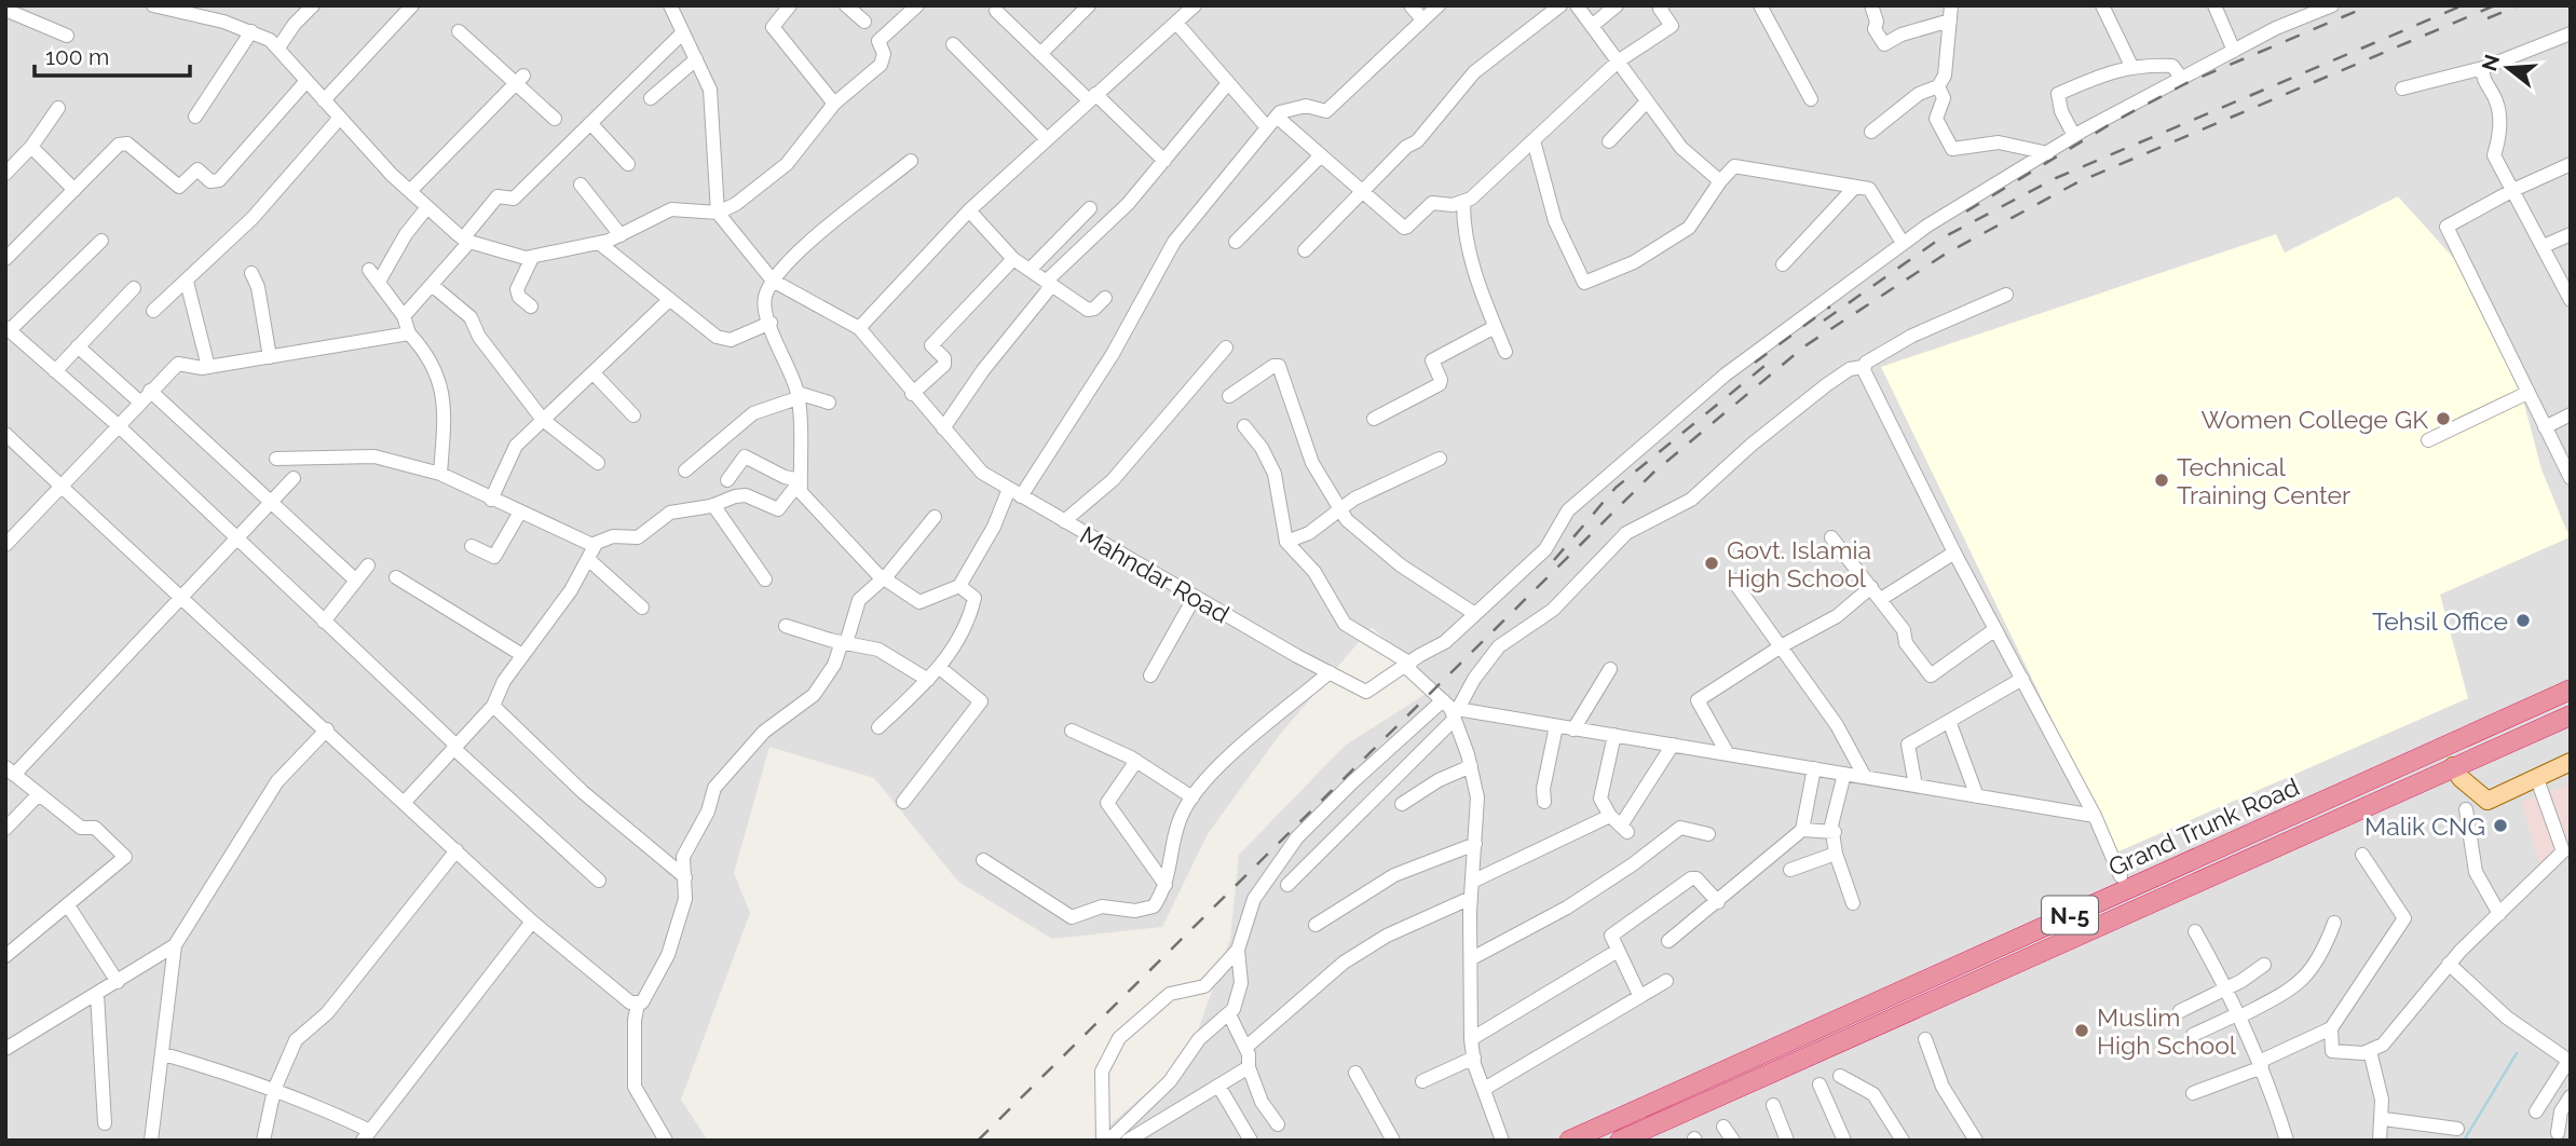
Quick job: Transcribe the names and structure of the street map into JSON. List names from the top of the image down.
{
  "streets": {
    "highway": ["Grand Trunk Road", "N-5"],
    "street": ["Mahndar Road"]
  },
  "places": [
    "Women College GK",
    "Technical Training Center",
    "Govt. Islamia High School",
    "Tehsil Office",
    "Malik CNG",
    "Muslim High School"
  ],
  "scale_bar": "100 m",
  "north": "left"
}
